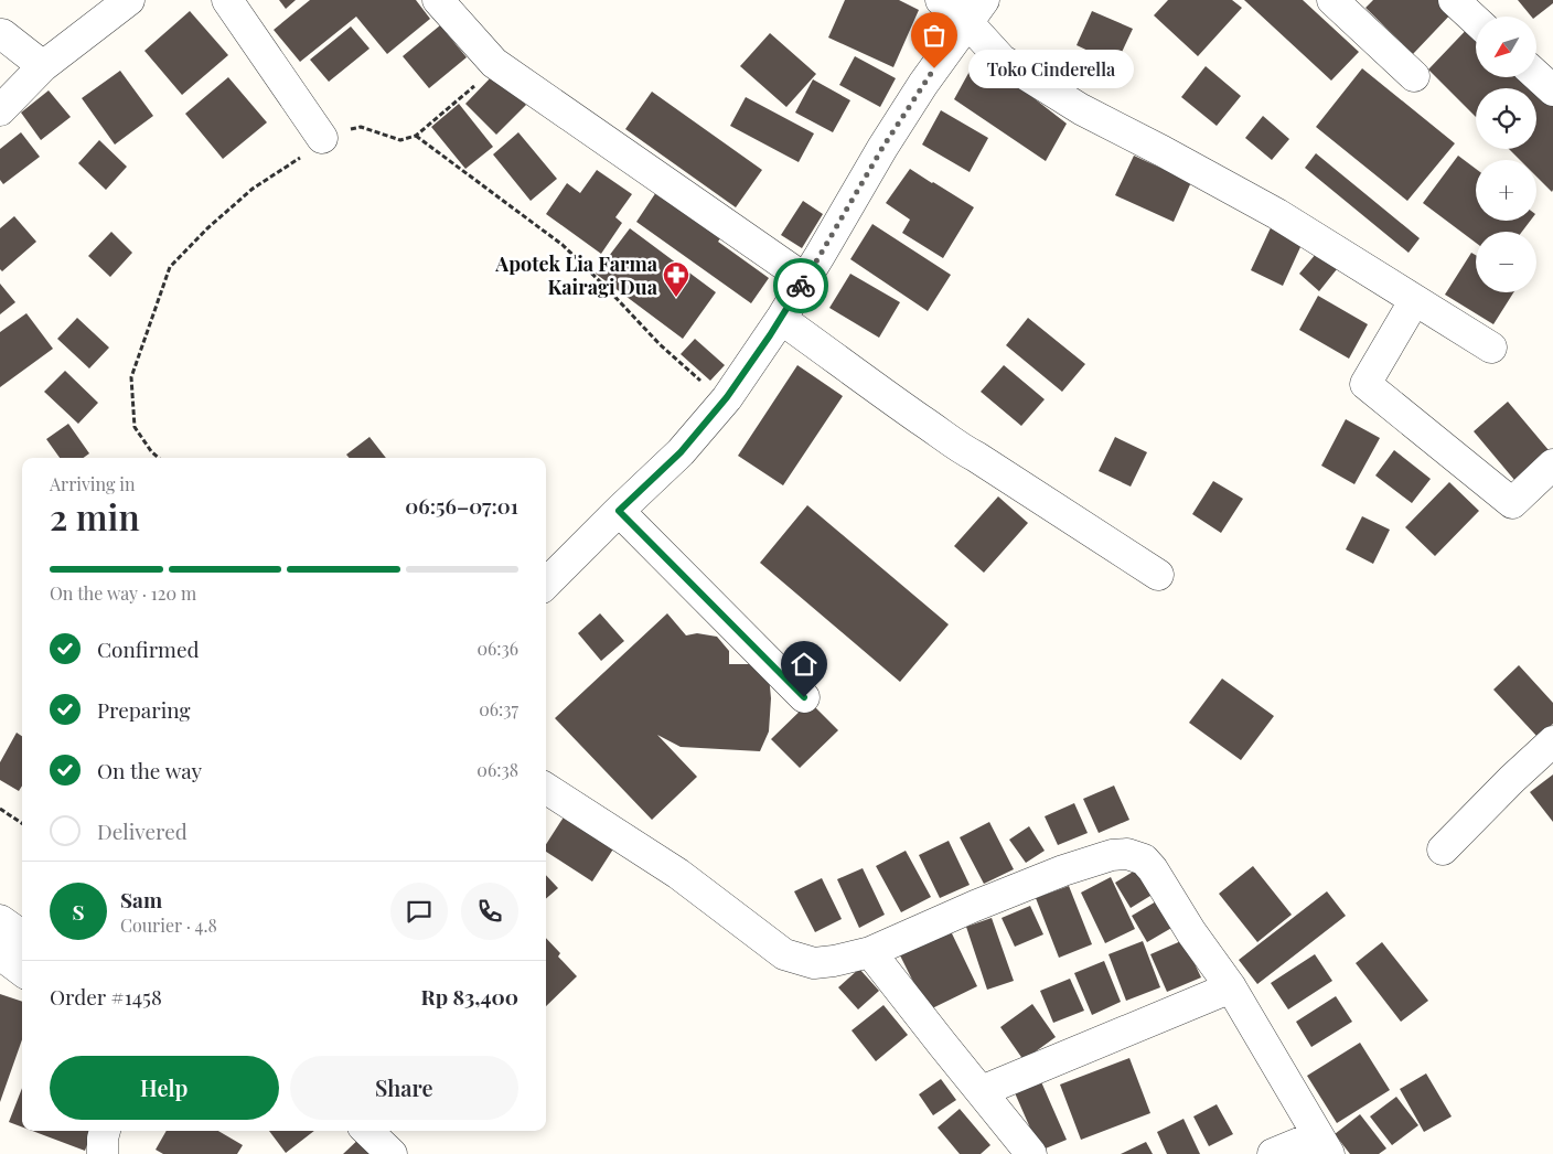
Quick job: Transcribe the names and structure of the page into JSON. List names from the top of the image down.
{
  "places": {
    "other": ["Toko Cinderella"],
    "pharmacy": ["Apotek Lia Farma Kairagi Dua"]
  },
  "north": "bottom left",
  "page": {
    "map_buttons": ["+", "−"],
    "bubble": "Toko Cinderella",
    "heading": ["2 min", "Arriving in", "06:56–07:01"],
    "panel": [
      "Sam",
      "Courier · 4.8",
      "Order #1458",
      "Rp 83,400"
    ],
    "bar": "On the way · 120 m",
    "list": [
      ["Confirmed", "06:36"],
      ["Preparing", "06:37"],
      ["On the way", "06:38"],
      "Delivered"
    ],
    "round": "S",
    "buttons": ["Help", "Share"]
  }
}
